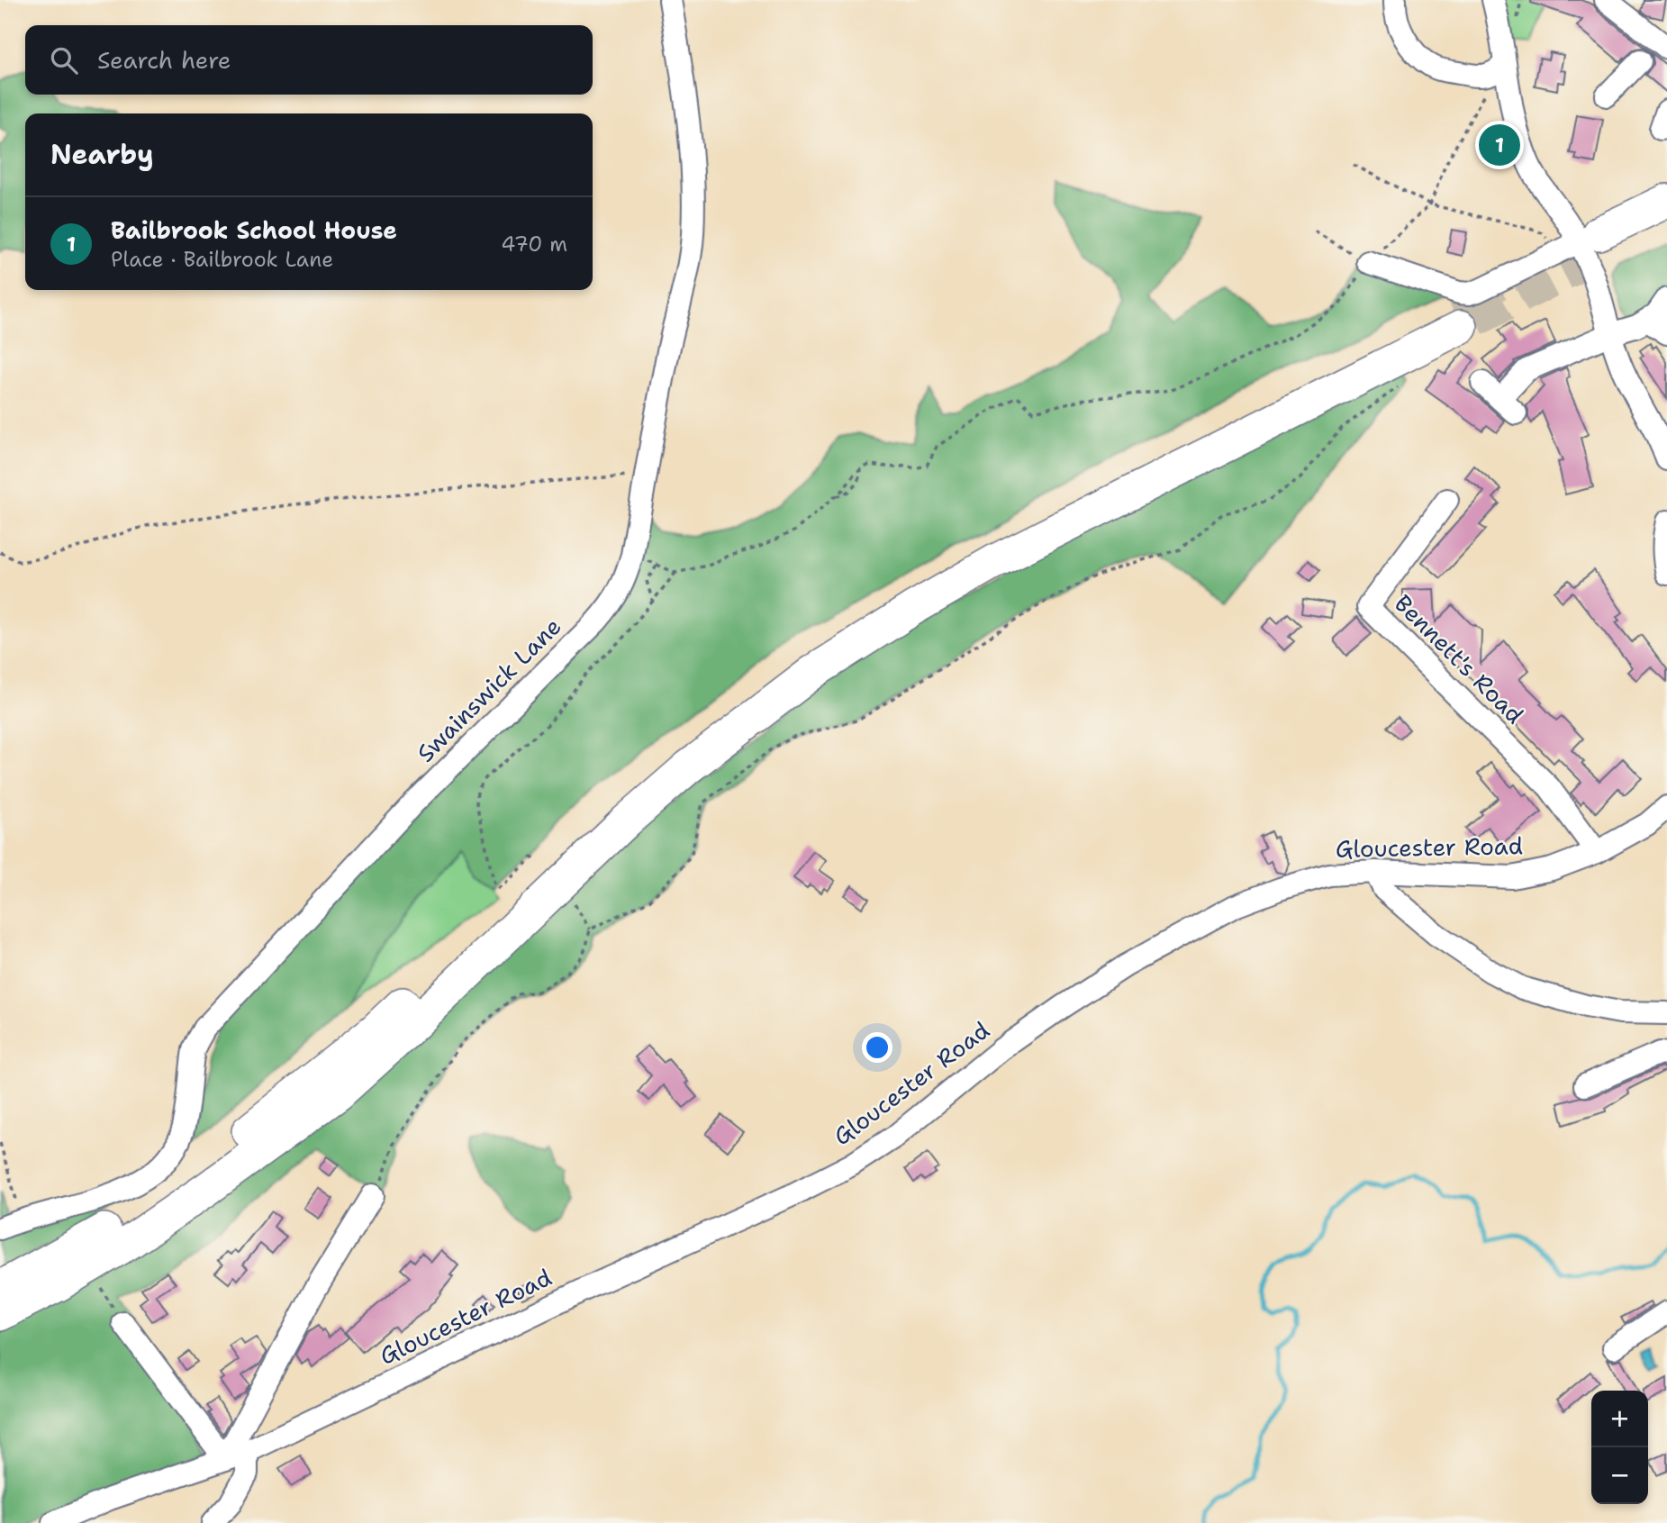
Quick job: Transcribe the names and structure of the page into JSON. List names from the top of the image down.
{
  "streets": {
    "street": ["Bennett's Road", "Swainswick Lane", "Gloucester Road"]
  },
  "crossings": [
    ["Bennett's Road", "Gloucester Road"]
  ],
  "page": {
    "search": "Search here",
    "heading": "Nearby",
    "pins": "1",
    "list": [
      {
        "mark": "1",
        "name": "Bailbrook School House",
        "note": "Place · Bailbrook Lane",
        "value": "470 m"
      }
    ],
    "map_buttons": ["+", "−"]
  }
}
